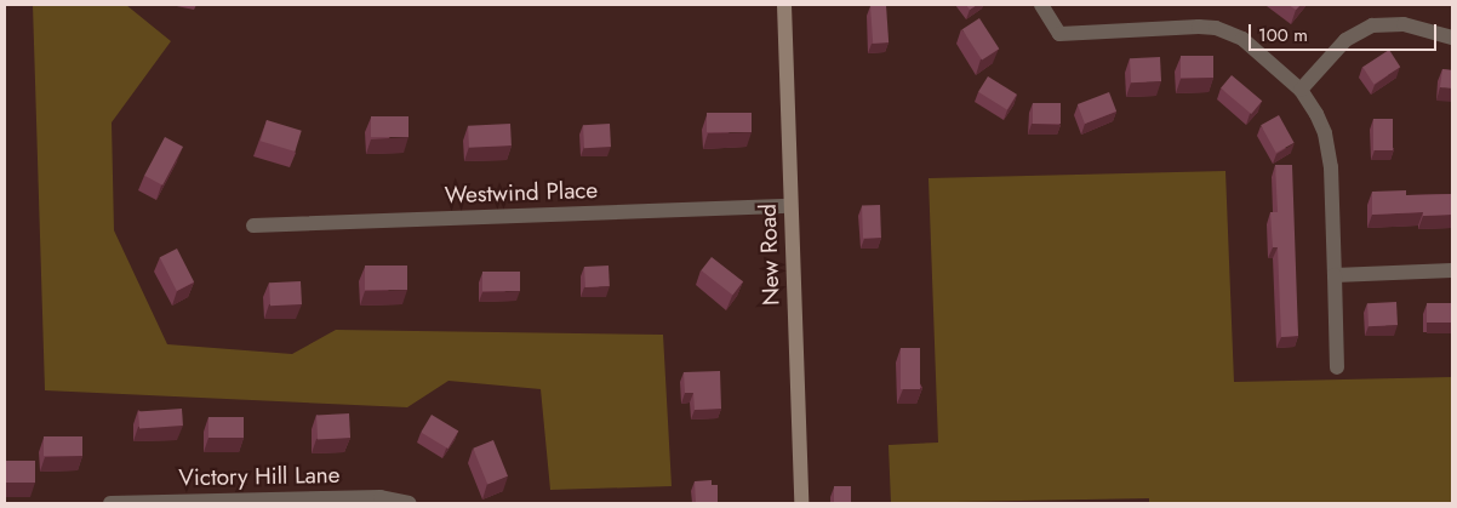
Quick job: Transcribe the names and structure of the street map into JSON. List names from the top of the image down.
{
  "streets": {
    "street": ["Westwind Place", "New Road", "Victory Hill Lane"]
  },
  "crossings": [
    ["Westwind Place", "New Road"]
  ],
  "scale_bar": "100 m"
}
